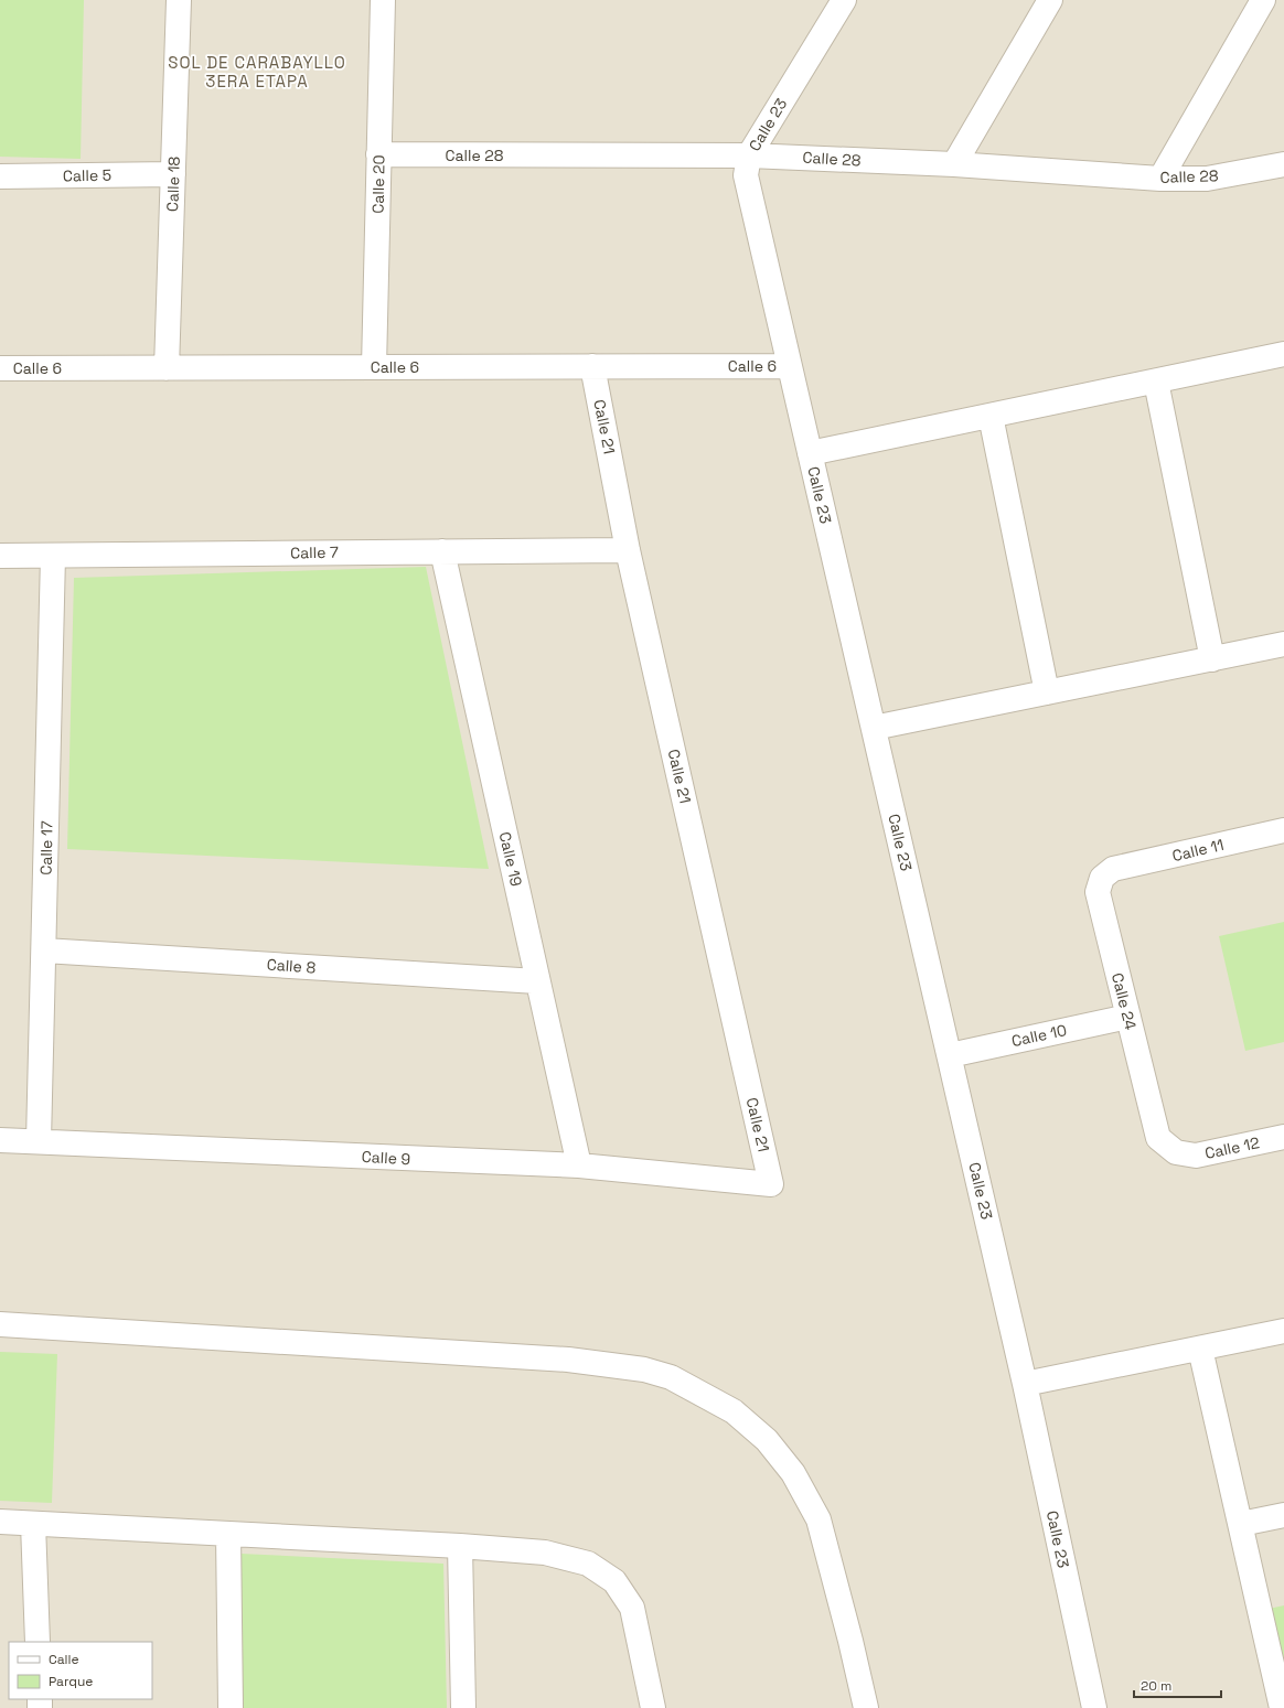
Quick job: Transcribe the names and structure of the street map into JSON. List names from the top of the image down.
{
  "streets": {
    "street": [
      "Calle 23",
      "Calle 28",
      "Calle 5",
      "Calle 18",
      "Calle 20",
      "Calle 6",
      "Calle 21",
      "Calle 7",
      "Calle 17",
      "Calle 11",
      "Calle 19",
      "Calle 8",
      "Calle 24",
      "Calle 10",
      "Calle 12",
      "Calle 9"
    ]
  },
  "crossings": [
    ["Calle 23", "Calle 28"],
    ["Calle 23", "Calle 6"],
    ["Calle 23", "Calle 10"],
    ["Calle 28", "Calle 20"],
    ["Calle 5", "Calle 18"],
    ["Calle 18", "Calle 6"],
    ["Calle 20", "Calle 6"],
    ["Calle 6", "Calle 21"],
    ["Calle 21", "Calle 7"],
    ["Calle 21", "Calle 9"],
    ["Calle 7", "Calle 17"],
    ["Calle 7", "Calle 19"],
    ["Calle 17", "Calle 8"],
    ["Calle 17", "Calle 9"],
    ["Calle 11", "Calle 24"],
    ["Calle 19", "Calle 8"],
    ["Calle 19", "Calle 9"],
    ["Calle 24", "Calle 10"],
    ["Calle 24", "Calle 12"]
  ],
  "districts": ["SOL DE CARABAYLLO 3ERA ETAPA"],
  "legend": ["Calle", "Parque"],
  "scale_bar": "20 m"
}
